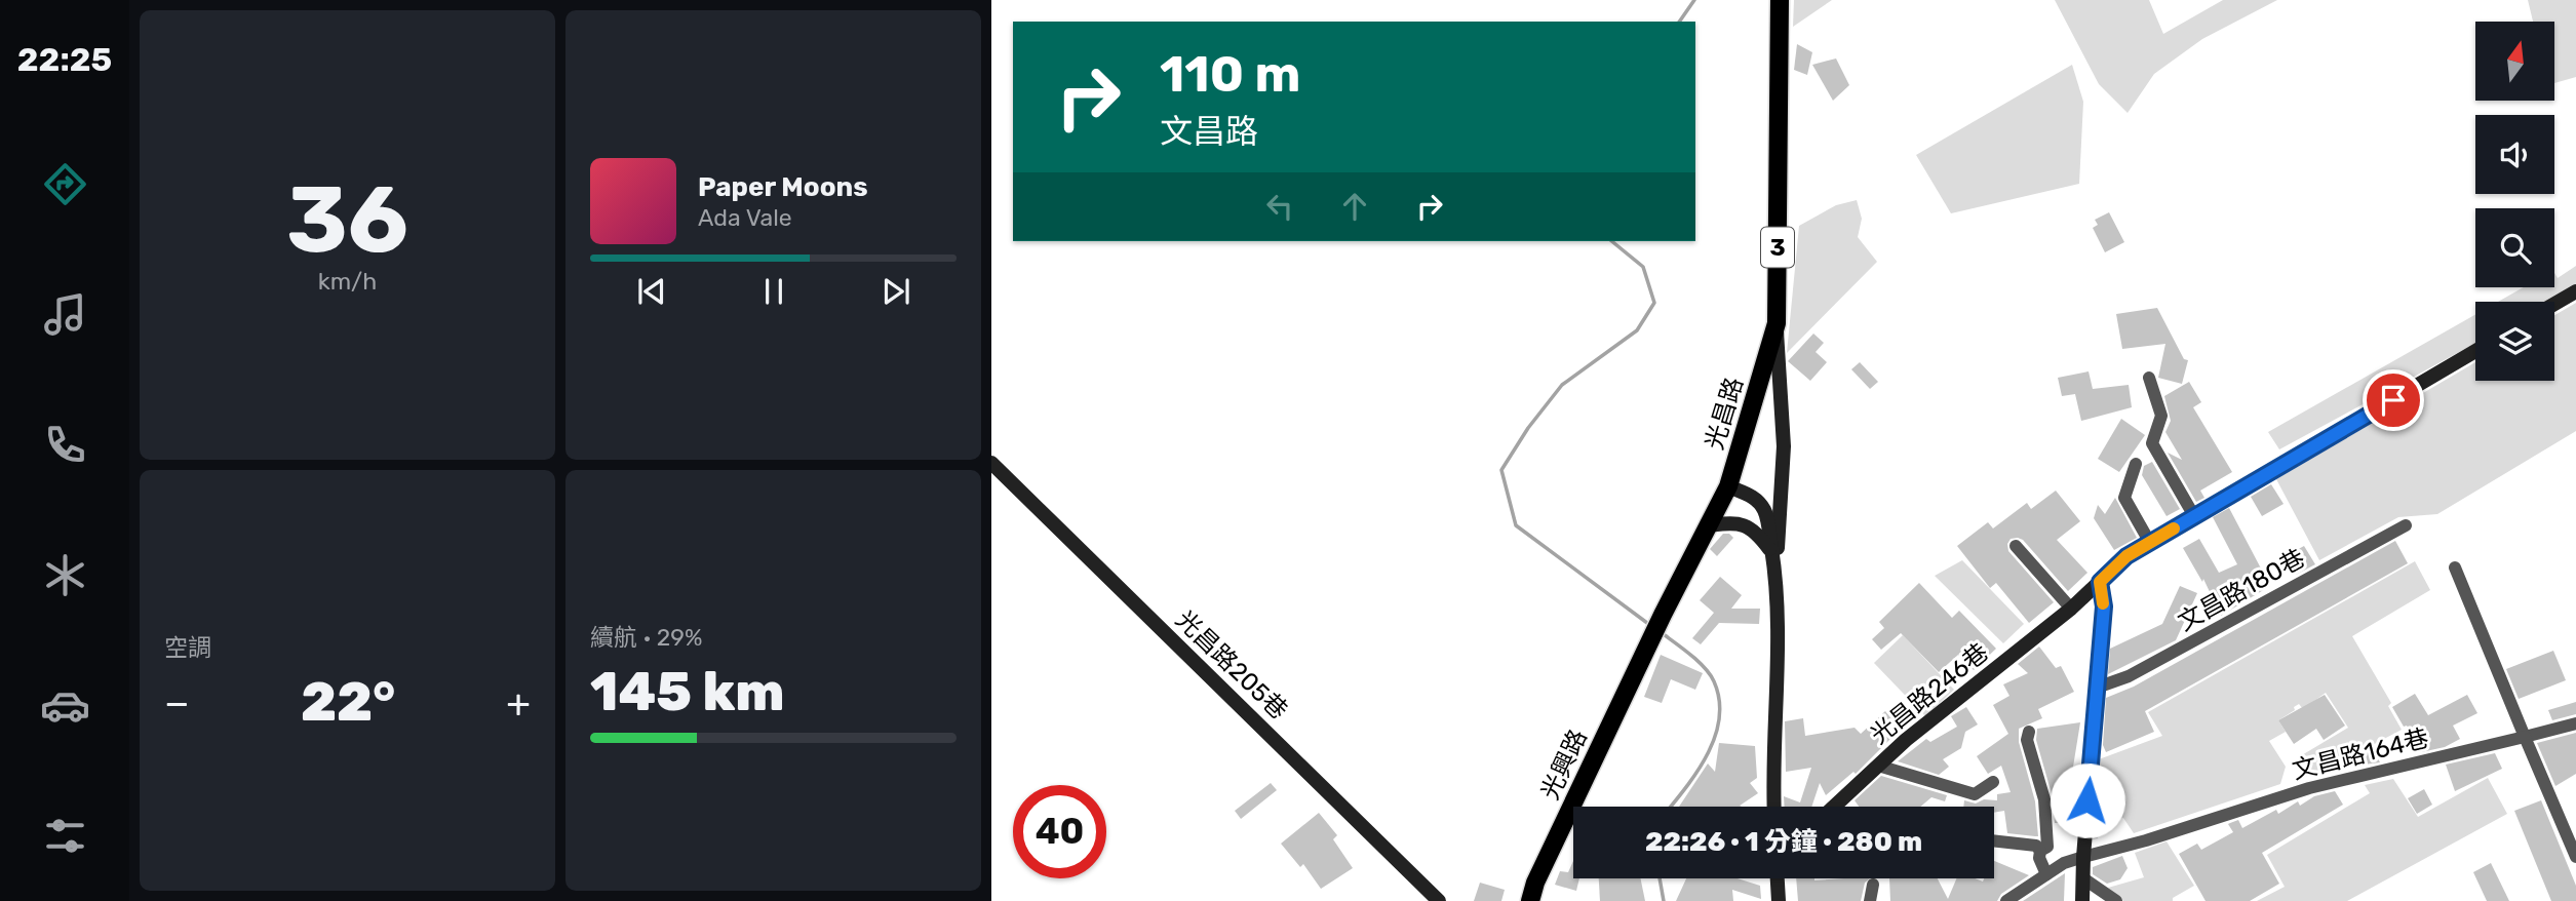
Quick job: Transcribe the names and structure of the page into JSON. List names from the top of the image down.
{
  "streets": {
    "main road": [
      "3",
      "光昌路",
      "光昌路205巷",
      "光昌路246巷",
      "光興路"
    ],
    "street": ["文昌路180巷", "文昌路164巷"]
  },
  "crossings": [
    ["3", "光昌路"],
    ["3", "光興路"]
  ],
  "north": "top",
  "page": {
    "tabs": "22:25",
    "tile": [
      ["36", "km/h"],
      "空調",
      ["續航 · 29%", "145 km"]
    ],
    "turn": ["110 m", "文昌路"],
    "song": ["Paper Moons", "Ada Vale"],
    "heat": ["−", "22°", "+"],
    "limit": "40",
    "trip": "22:26 · 1 分鐘 · 280 m"
  }
}
